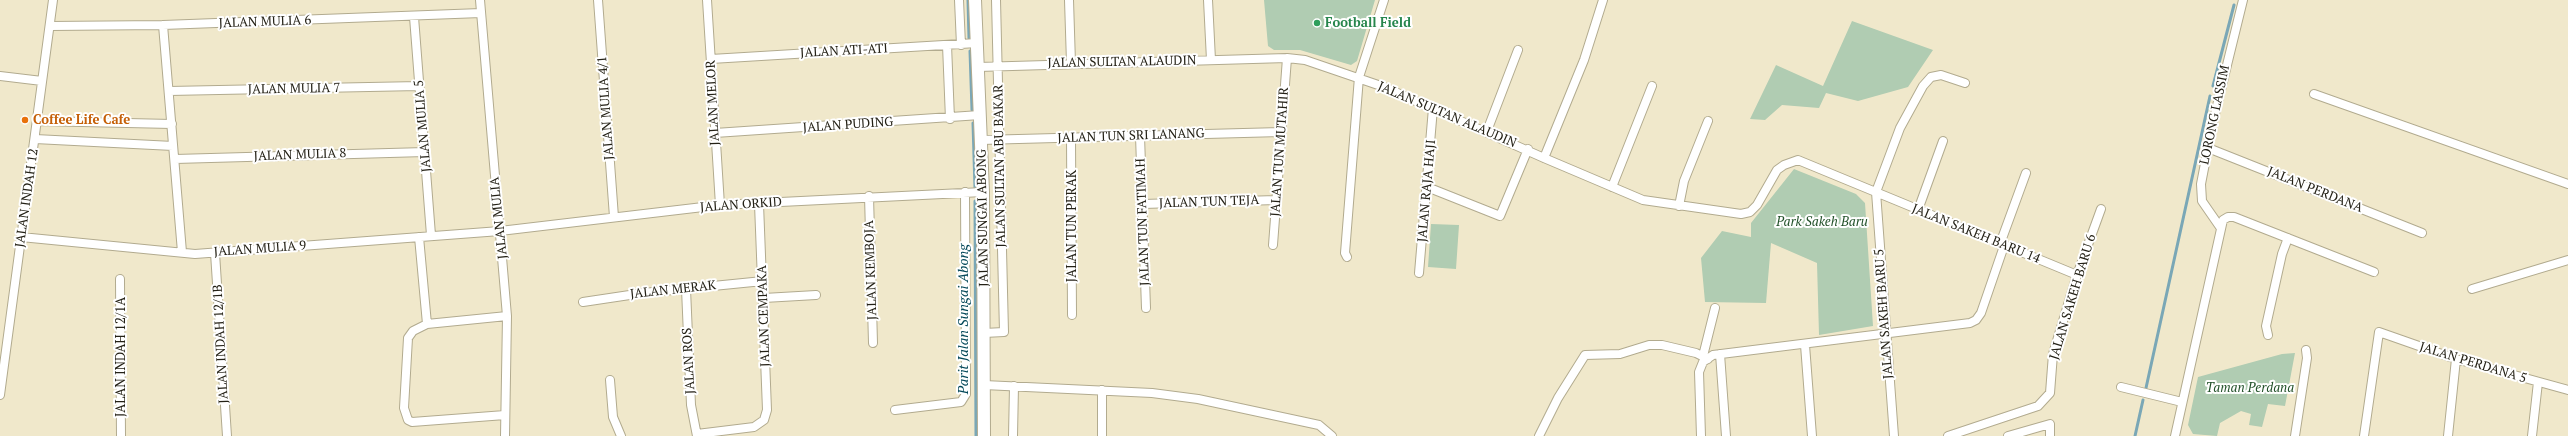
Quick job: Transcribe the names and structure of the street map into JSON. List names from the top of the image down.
{
  "streets": {
    "street": [
      "JALAN MULIA 6",
      "JALAN ATI-ATI",
      "JALAN SULTAN ALAUDIN",
      "JALAN MULIA 7",
      "JALAN MELOR",
      "JALAN MULIA 4/1",
      "LORONG LASSIM",
      "JALAN PUDING",
      "JALAN MULIA 5",
      "JALAN TUN SRI LANANG",
      "JALAN TUN MUTAHIR",
      "JALAN MULIA 8",
      "JALAN SULTAN ABU BAKAR",
      "JALAN PERDANA",
      "JALAN RAJA HAJI",
      "JALAN INDAH 12",
      "JALAN TUN TEJA",
      "JALAN ORKID",
      "JALAN MULIA",
      "JALAN SUNGAI ABONG",
      "JALAN TUN FATIMAH",
      "JALAN TUN PERAK",
      "JALAN SAKEH BARU 14",
      "JALAN MULIA 9",
      "JALAN KEMBOJA",
      "JALAN MERAK",
      "JALAN SAKEH BARU 6",
      "JALAN SAKEH BARU 5",
      "JALAN CEMPAKA",
      "JALAN INDAH 12/1B",
      "JALAN INDAH 12/1A",
      "JALAN ROS",
      "JALAN PERDANA 5"
    ]
  },
  "crossings": [
    ["JALAN MULIA 6", "JALAN MULIA 5"],
    ["JALAN MULIA 6", "JALAN INDAH 12"],
    ["JALAN MULIA 6", "JALAN MULIA"],
    ["JALAN ATI-ATI", "JALAN MELOR"],
    ["JALAN ATI-ATI", "JALAN SUNGAI ABONG"],
    ["JALAN SULTAN ALAUDIN", "JALAN TUN MUTAHIR"],
    ["JALAN SULTAN ALAUDIN", "JALAN SULTAN ABU BAKAR"],
    ["JALAN SULTAN ALAUDIN", "JALAN RAJA HAJI"],
    ["JALAN SULTAN ALAUDIN", "JALAN SUNGAI ABONG"],
    ["JALAN SULTAN ALAUDIN", "JALAN SAKEH BARU 14"],
    ["JALAN SULTAN ALAUDIN", "JALAN SAKEH BARU 5"],
    ["JALAN MULIA 7", "JALAN MULIA 5"],
    ["JALAN MELOR", "JALAN PUDING"],
    ["JALAN MELOR", "JALAN ORKID"],
    ["JALAN MULIA 4/1", "JALAN ORKID"],
    ["LORONG LASSIM", "JALAN PERDANA"],
    ["JALAN PUDING", "JALAN SUNGAI ABONG"],
    ["JALAN MULIA 5", "JALAN MULIA 8"],
    ["JALAN MULIA 5", "JALAN MULIA 9"],
    ["JALAN TUN SRI LANANG", "JALAN TUN MUTAHIR"],
    ["JALAN TUN SRI LANANG", "JALAN SULTAN ABU BAKAR"],
    ["JALAN TUN SRI LANANG", "JALAN SUNGAI ABONG"],
    ["JALAN TUN SRI LANANG", "JALAN TUN FATIMAH"],
    ["JALAN TUN SRI LANANG", "JALAN TUN PERAK"],
    ["JALAN TUN MUTAHIR", "JALAN TUN TEJA"],
    ["JALAN SULTAN ABU BAKAR", "JALAN SUNGAI ABONG"],
    ["JALAN INDAH 12", "JALAN MULIA 9"],
    ["JALAN TUN TEJA", "JALAN TUN FATIMAH"],
    ["JALAN ORKID", "JALAN MULIA"],
    ["JALAN ORKID", "JALAN SUNGAI ABONG"],
    ["JALAN ORKID", "JALAN MULIA 9"],
    ["JALAN ORKID", "JALAN KEMBOJA"],
    ["JALAN ORKID", "JALAN CEMPAKA"],
    ["JALAN MULIA", "JALAN MULIA 9"],
    ["JALAN SAKEH BARU 14", "JALAN SAKEH BARU 6"],
    ["JALAN SAKEH BARU 14", "JALAN SAKEH BARU 5"],
    ["JALAN MULIA 9", "JALAN INDAH 12/1B"],
    ["JALAN MERAK", "JALAN CEMPAKA"],
    ["JALAN MERAK", "JALAN ROS"],
    ["JALAN CEMPAKA", "JALAN ROS"]
  ],
  "water": ["Parit Jalan Sungai Abong"],
  "parks": ["Park Sakeh Baru", "Taman Perdana"],
  "places": ["Football Field", "Coffee Life Cafe"]
}
